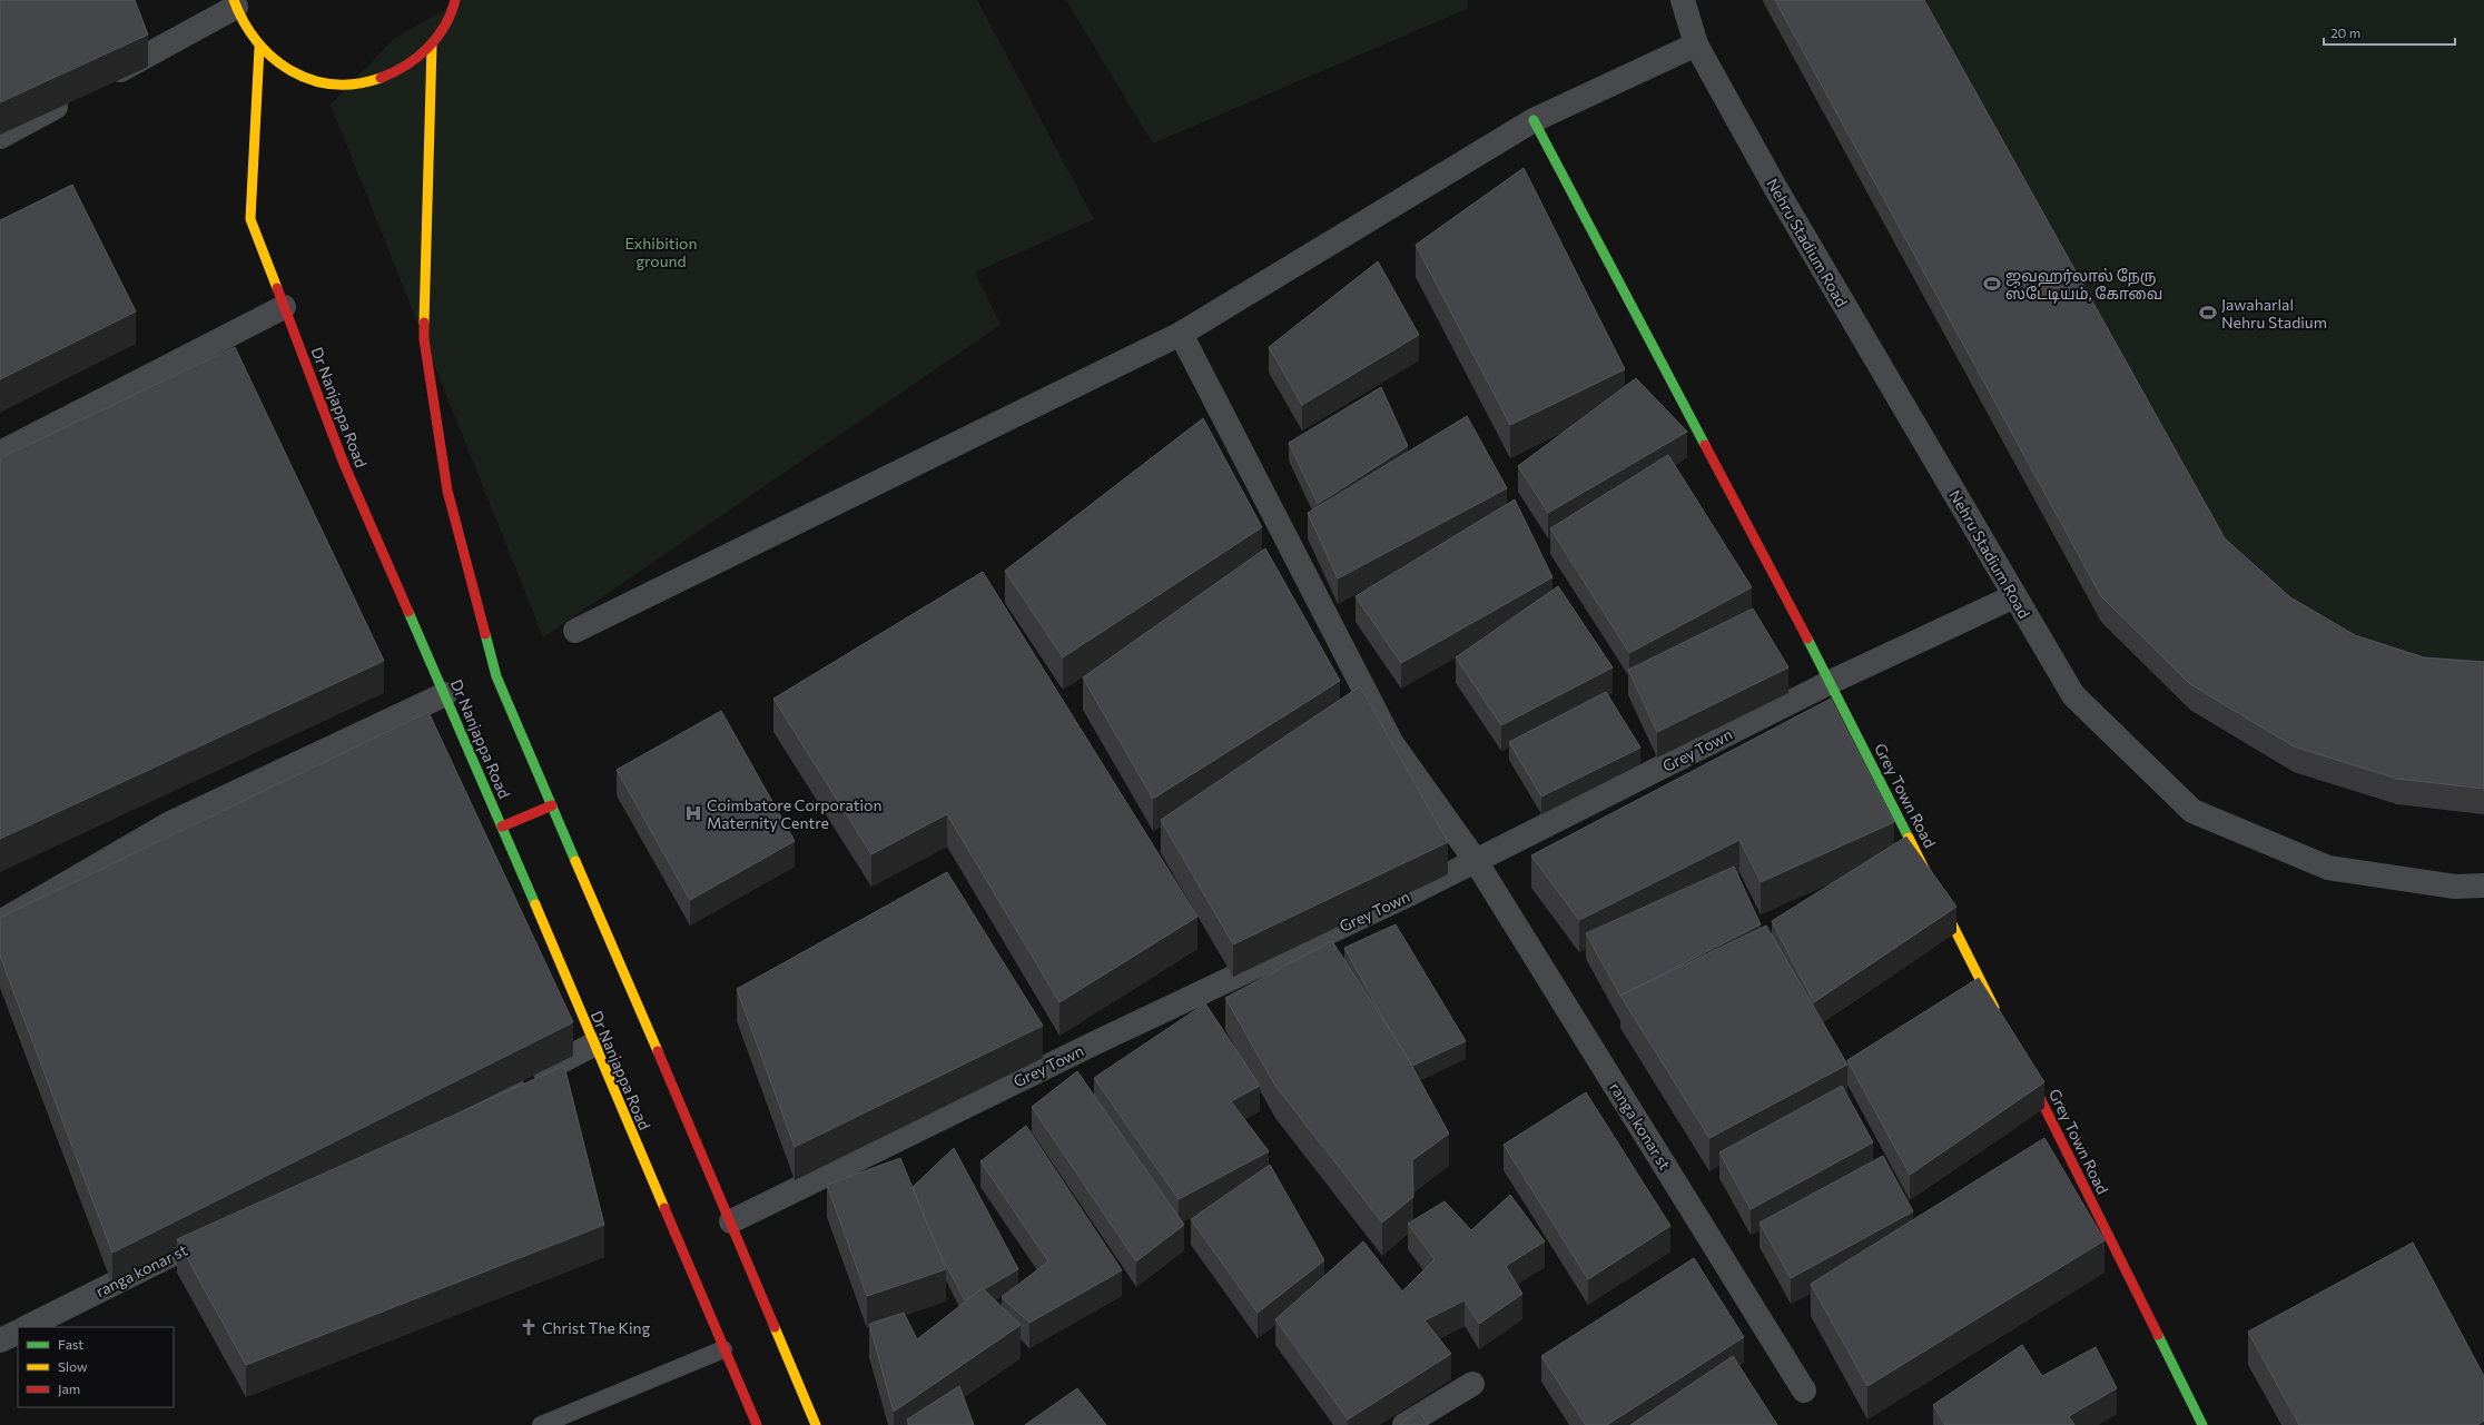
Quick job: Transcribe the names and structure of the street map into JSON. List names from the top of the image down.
{
  "streets": {
    "main road": ["Dr Nanjappa Road", "Grey Town Road"],
    "street": ["Nehru Stadium Road", "Grey Town", "ranga konar st"]
  },
  "crossings": [
    ["Nehru Stadium Road", "Grey Town"],
    ["Grey Town", "Grey Town Road"],
    ["Grey Town", "ranga konar st"]
  ],
  "parks": ["Exhibition ground"],
  "places": {
    "sports": ["ஜவஹர்லால் நேரு ஸ்டேடியம், கோவை", "Jawaharlal Nehru Stadium"],
    "hospital": ["Coimbatore Corporation Maternity Centre"],
    "church": ["Christ The King"]
  },
  "legend": ["Fast", "Slow", "Jam"],
  "scale_bar": "20 m"
}
